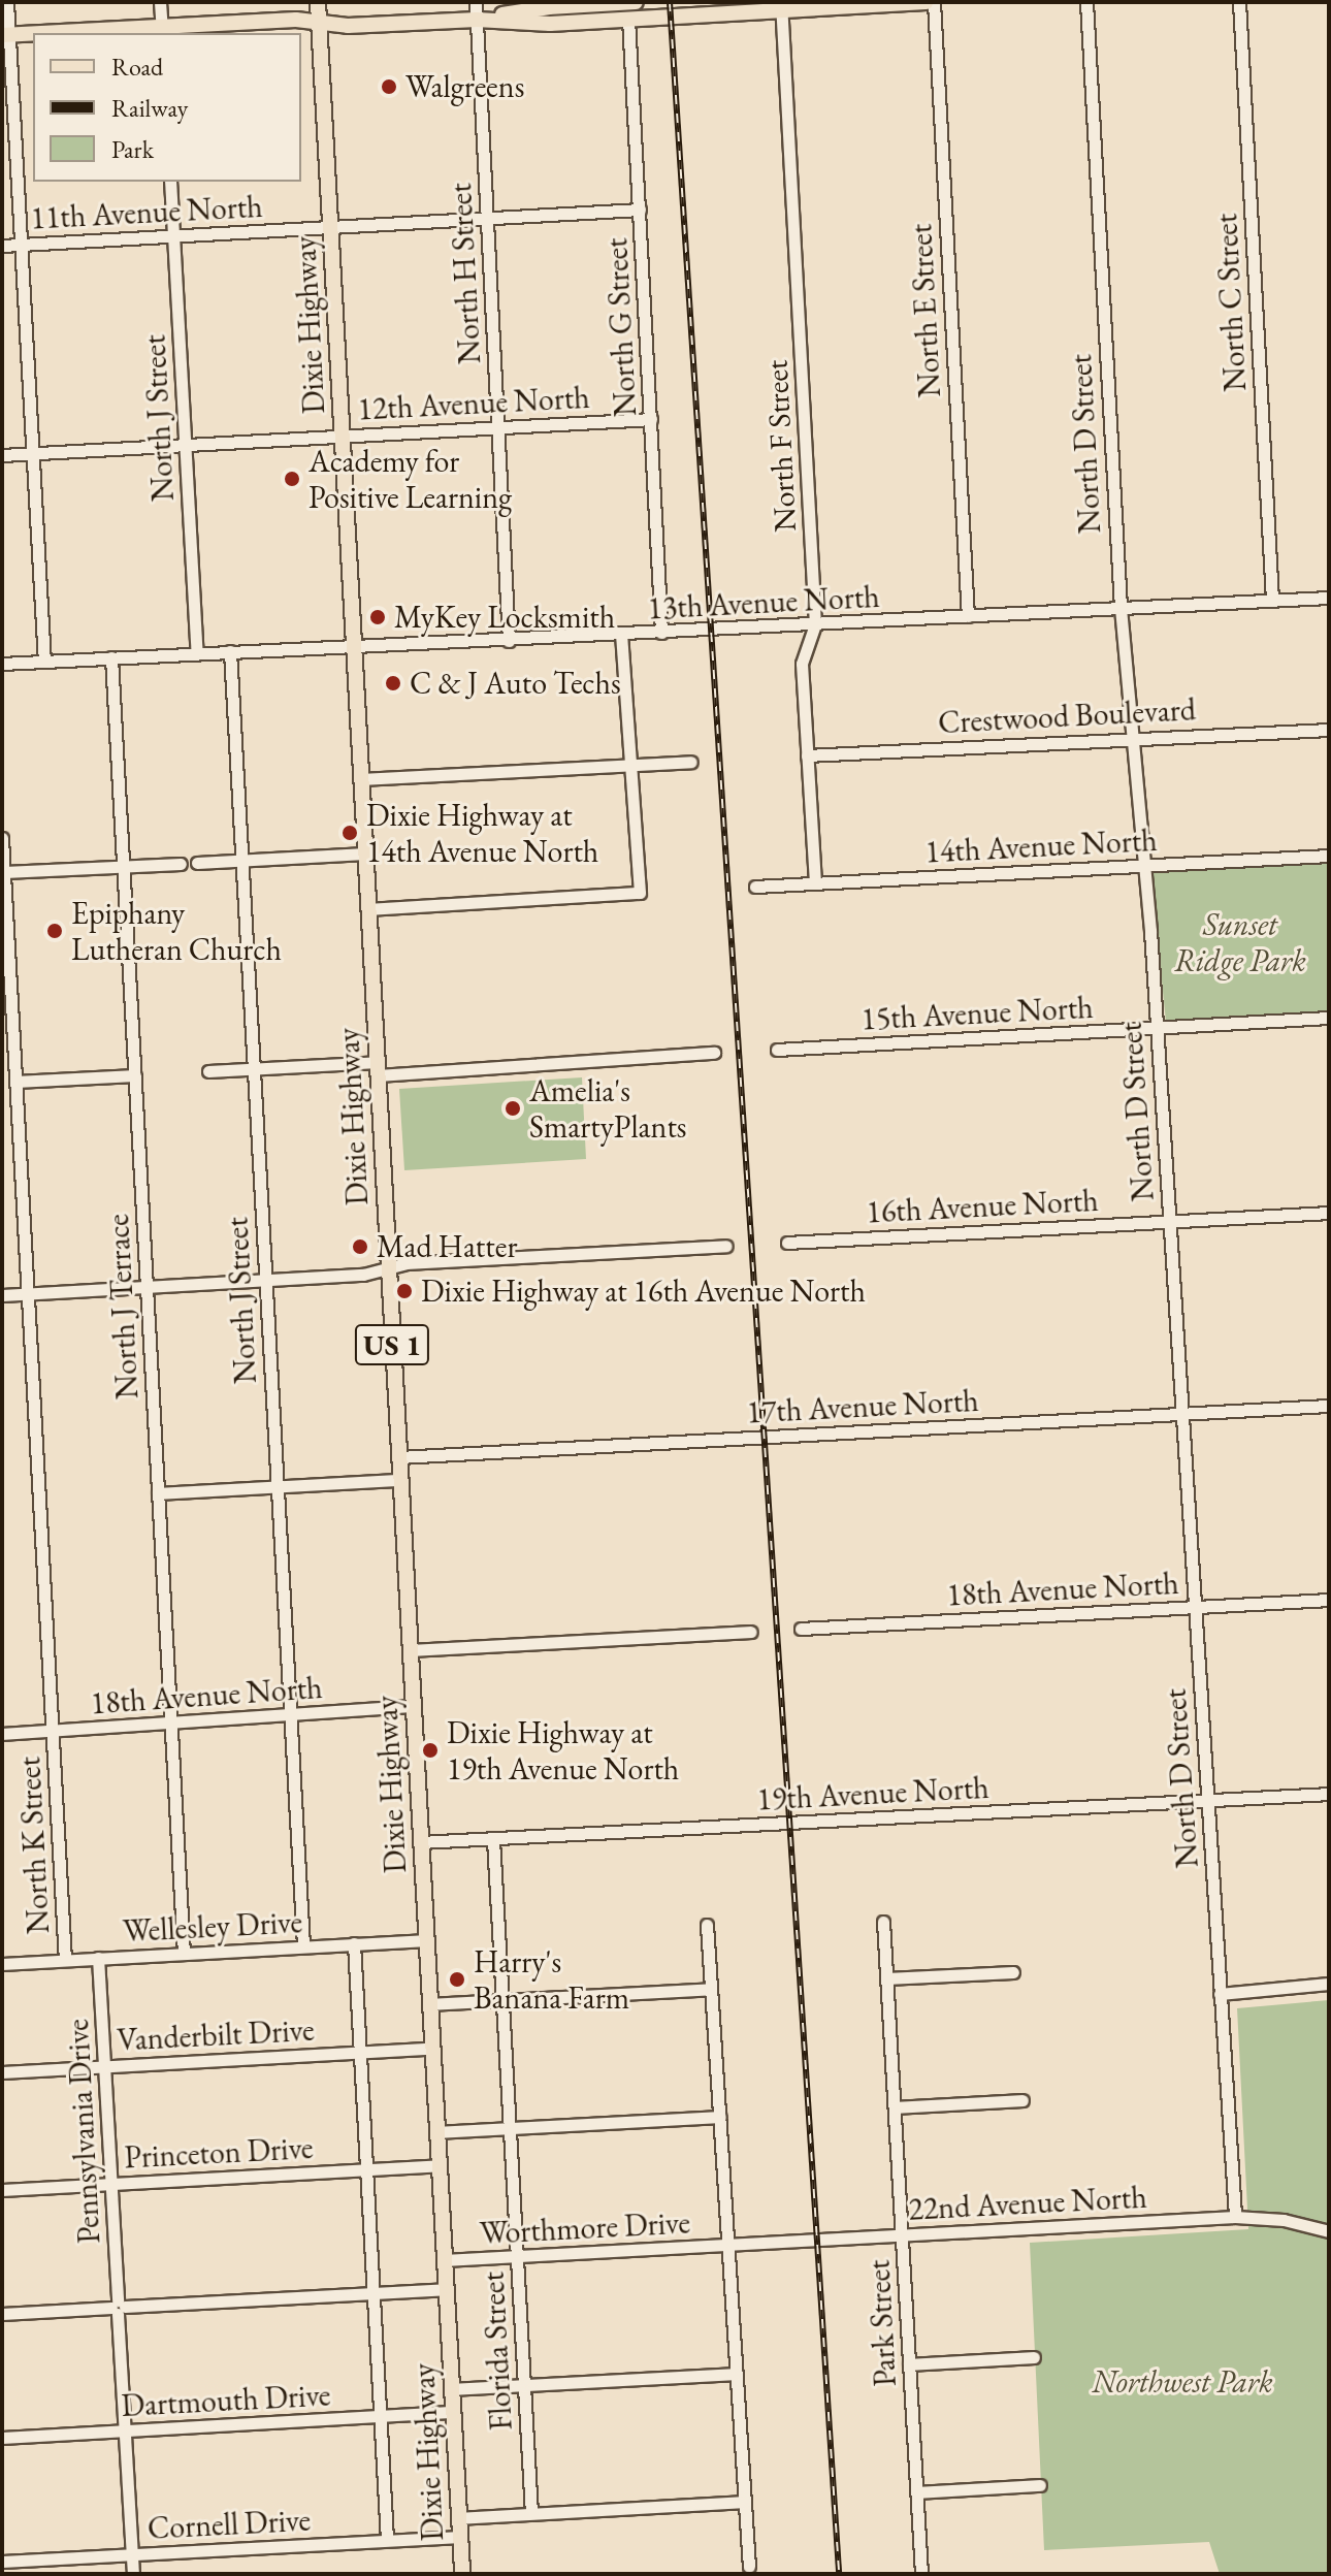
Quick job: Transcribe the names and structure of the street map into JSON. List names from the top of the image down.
{
  "streets": {
    "main road": ["Dixie Highway", "US 1"],
    "street": [
      "11th Avenue North",
      "North H Street",
      "North C Street",
      "North E Street",
      "North G Street",
      "12th Avenue North",
      "North J Street",
      "North D Street",
      "North F Street",
      "13th Avenue North",
      "Crestwood Boulevard",
      "14th Avenue North",
      "15th Avenue North",
      "16th Avenue North",
      "North J Terrace",
      "17th Avenue North",
      "18th Avenue North",
      "19th Avenue North",
      "North K Street",
      "Wellesley Drive",
      "Vanderbilt Drive",
      "Pennsylvania Drive",
      "Princeton Drive",
      "22nd Avenue North",
      "Worthmore Drive",
      "Park Street",
      "Florida Street",
      "Dartmouth Drive",
      "Cornell Drive"
    ]
  },
  "crossings": [
    ["11th Avenue North", "North H Street"],
    ["11th Avenue North", "Dixie Highway"],
    ["11th Avenue North", "North G Street"],
    ["11th Avenue North", "North J Street"],
    ["North H Street", "12th Avenue North"],
    ["North H Street", "13th Avenue North"],
    ["North C Street", "13th Avenue North"],
    ["North E Street", "13th Avenue North"],
    ["Dixie Highway", "12th Avenue North"],
    ["Dixie Highway", "13th Avenue North"],
    ["Dixie Highway", "17th Avenue North"],
    ["Dixie Highway", "18th Avenue North"],
    ["Dixie Highway", "19th Avenue North"],
    ["Dixie Highway", "Wellesley Drive"],
    ["Dixie Highway", "Vanderbilt Drive"],
    ["Dixie Highway", "Princeton Drive"],
    ["Dixie Highway", "Worthmore Drive"],
    ["Dixie Highway", "Dartmouth Drive"],
    ["Dixie Highway", "Cornell Drive"],
    ["North G Street", "12th Avenue North"],
    ["North G Street", "13th Avenue North"],
    ["12th Avenue North", "North J Street"],
    ["North J Street", "13th Avenue North"],
    ["North J Street", "18th Avenue North"],
    ["North J Street", "Wellesley Drive"],
    ["North D Street", "13th Avenue North"],
    ["North D Street", "Crestwood Boulevard"],
    ["North D Street", "14th Avenue North"],
    ["North D Street", "15th Avenue North"],
    ["North D Street", "16th Avenue North"],
    ["North D Street", "17th Avenue North"],
    ["North D Street", "18th Avenue North"],
    ["North D Street", "19th Avenue North"],
    ["North D Street", "22nd Avenue North"],
    ["North F Street", "13th Avenue North"],
    ["North F Street", "Crestwood Boulevard"],
    ["North F Street", "14th Avenue North"],
    ["13th Avenue North", "North J Terrace"],
    ["North J Terrace", "18th Avenue North"],
    ["North J Terrace", "Wellesley Drive"],
    ["18th Avenue North", "North K Street"],
    ["19th Avenue North", "Florida Street"],
    ["North K Street", "Wellesley Drive"],
    ["Wellesley Drive", "Pennsylvania Drive"],
    ["Vanderbilt Drive", "Pennsylvania Drive"],
    ["Pennsylvania Drive", "Princeton Drive"],
    ["Pennsylvania Drive", "Dartmouth Drive"],
    ["Pennsylvania Drive", "Cornell Drive"],
    ["22nd Avenue North", "Worthmore Drive"],
    ["22nd Avenue North", "Park Street"],
    ["Worthmore Drive", "Florida Street"]
  ],
  "parks": ["Sunset Ridge Park", "Northwest Park"],
  "places": [
    "Walgreens",
    "Academy for Positive Learning",
    "MyKey Locksmith",
    "C & J Auto Techs",
    "Dixie Highway at 14th Avenue North",
    "Epiphany Lutheran Church",
    "Amelia's SmartyPlants",
    "Mad Hatter",
    "Dixie Highway at 16th Avenue North",
    "Dixie Highway at 19th Avenue North",
    "Harry's Banana Farm"
  ],
  "legend": ["Road", "Railway", "Park"]
}
